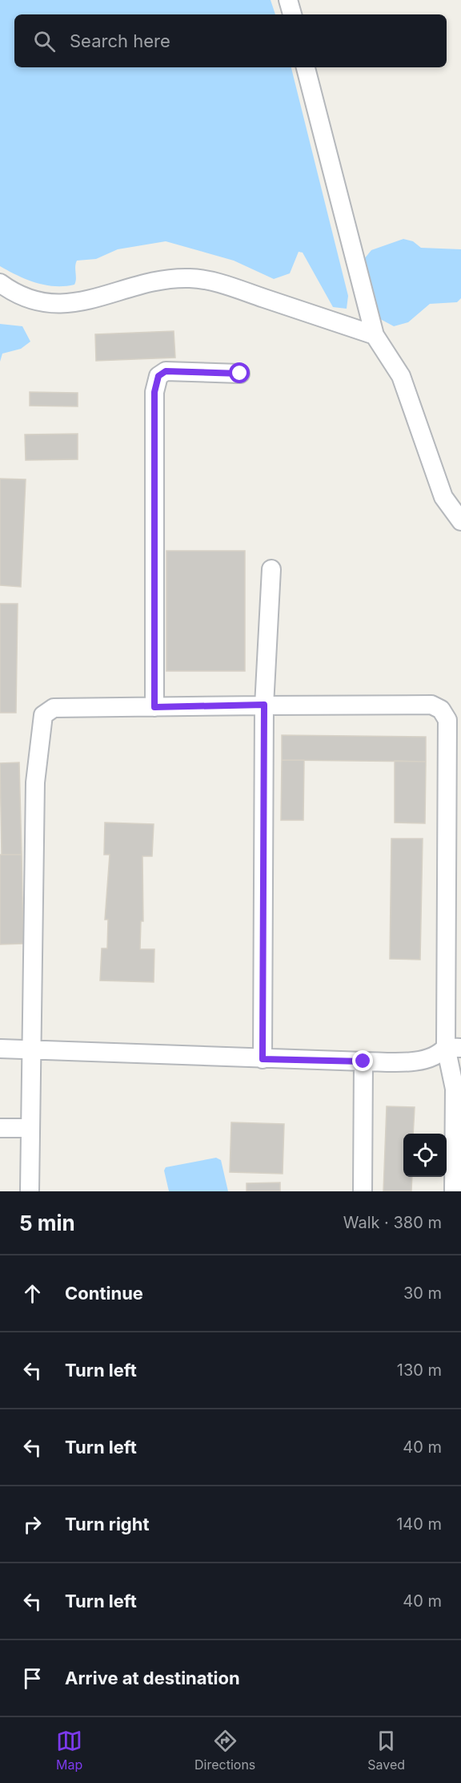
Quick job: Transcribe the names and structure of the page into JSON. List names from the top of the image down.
{
  "page": {
    "search": "Search here",
    "heading": ["5 min", "Walk · 380 m"],
    "list": [
      ["Continue", "30 m"],
      ["Turn left", "130 m"],
      ["Turn left", "40 m"],
      ["Turn right", "140 m"],
      ["Turn left", "40 m"],
      "Arrive at destination"
    ],
    "nav": ["Map", "Directions", "Saved"]
  }
}
